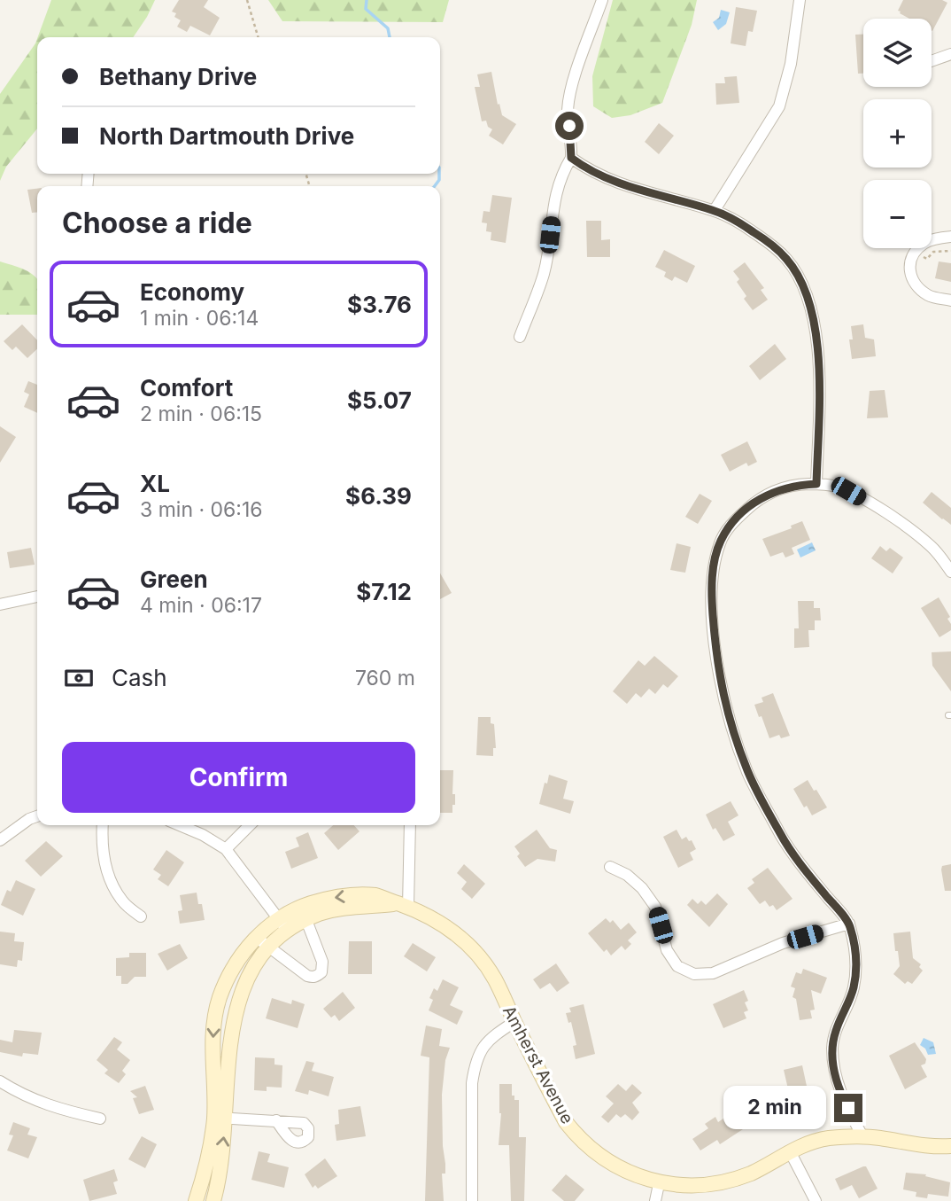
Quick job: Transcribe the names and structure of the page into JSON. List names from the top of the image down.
{
  "streets": {
    "street": ["Amherst Avenue"]
  },
  "page": {
    "map_buttons": ["+", "−"],
    "banner": ["Bethany Drive", "North Dartmouth Drive"],
    "heading": "Choose a ride",
    "list": [
      {
        "name": "Economy",
        "note": "1 min · 06:14",
        "value": "$3.76"
      },
      {
        "name": "Comfort",
        "note": "2 min · 06:15",
        "value": "$5.07"
      },
      {
        "name": "XL",
        "note": "3 min · 06:16",
        "value": "$6.39"
      },
      {
        "name": "Green",
        "note": "4 min · 06:17",
        "value": "$7.12"
      }
    ],
    "pay": ["Cash", "760 m"],
    "buttons": "Confirm",
    "bubble": "2 min"
  }
}
